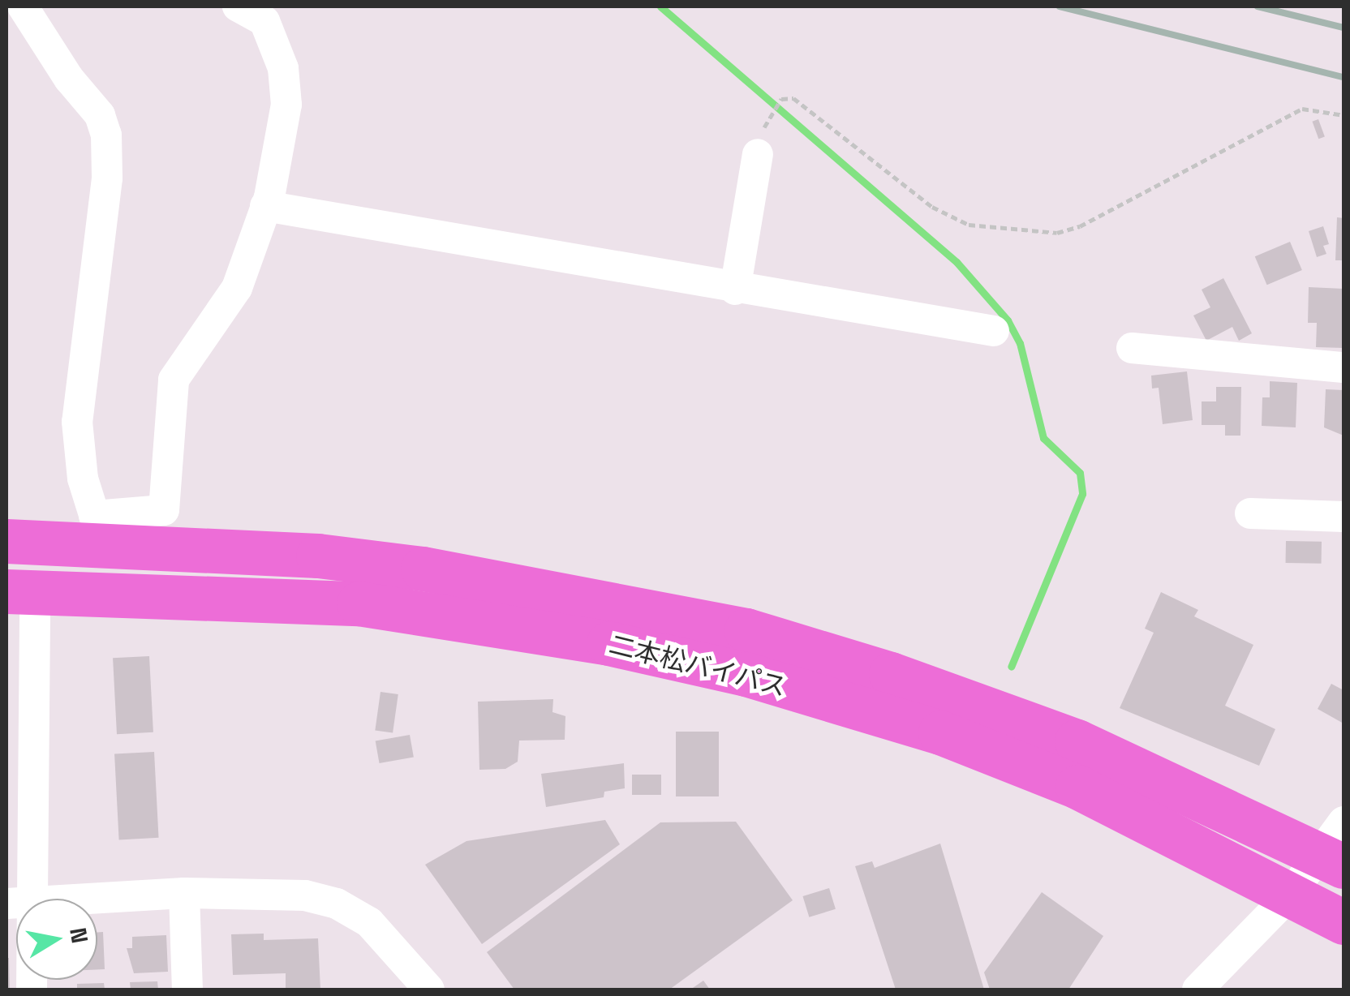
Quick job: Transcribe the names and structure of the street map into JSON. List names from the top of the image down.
{
  "streets": {
    "highway": ["二本松バイパス"]
  },
  "north": "right"
}
